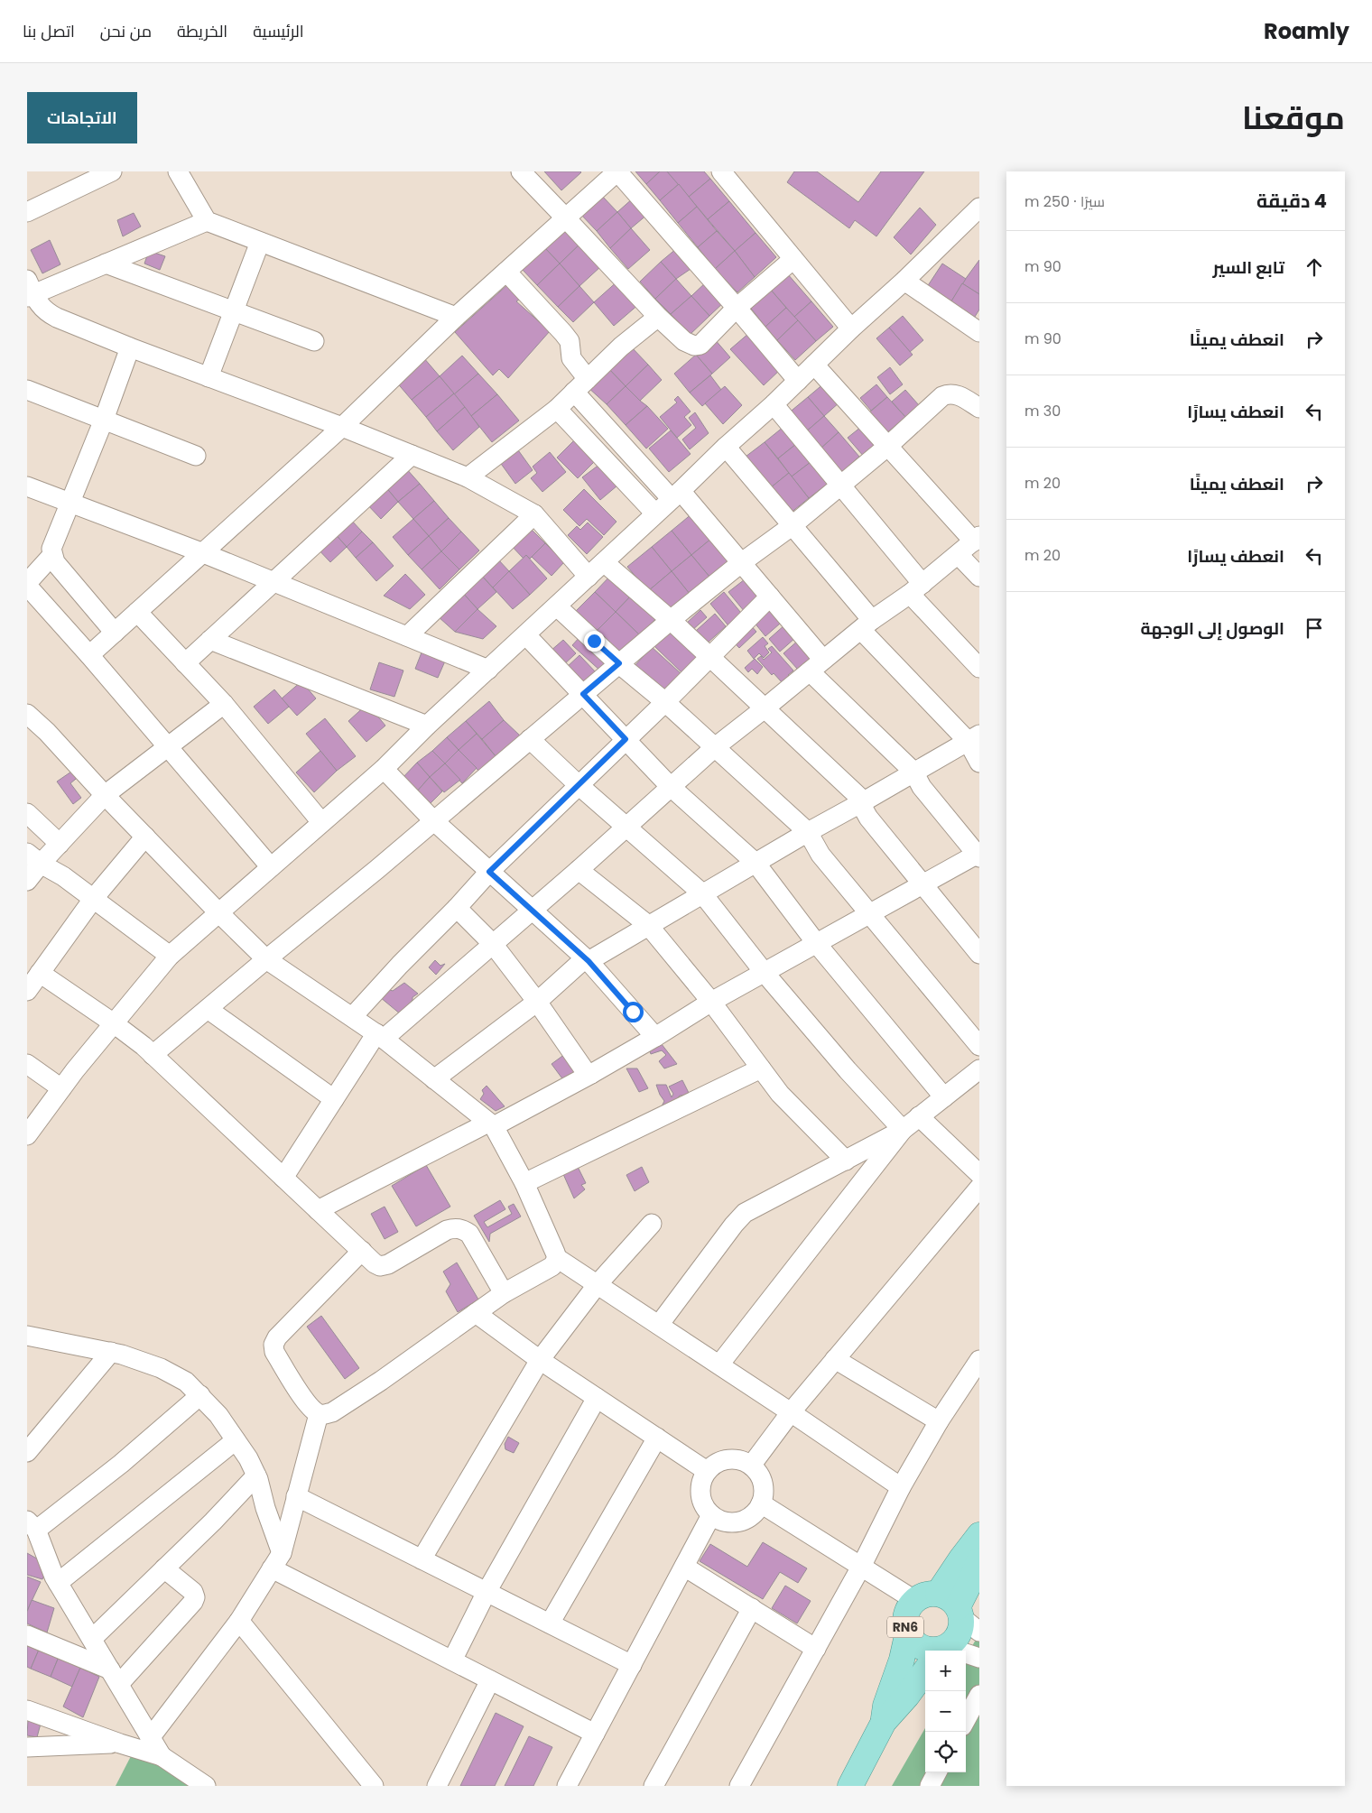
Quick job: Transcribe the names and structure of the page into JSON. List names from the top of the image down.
{
  "streets": {
    "main road": ["RN6"]
  },
  "page": {
    "header": "Roamly",
    "nav": [
      "الرئيسية",
      "الخريطة",
      "من نحن",
      "اتصل بنا"
    ],
    "title": "موقعنا",
    "buttons": "الاتجاهات",
    "heading": ["4 دقيقة", "سيرًا · 250 m"],
    "list": [
      ["تابع السير", "90 m"],
      ["انعطف يمينًا", "90 m"],
      ["انعطف يسارًا", "30 m"],
      ["انعطف يمينًا", "20 m"],
      ["انعطف يسارًا", "20 m"],
      "الوصول إلى الوجهة"
    ],
    "map_buttons": ["+", "−"]
  }
}
